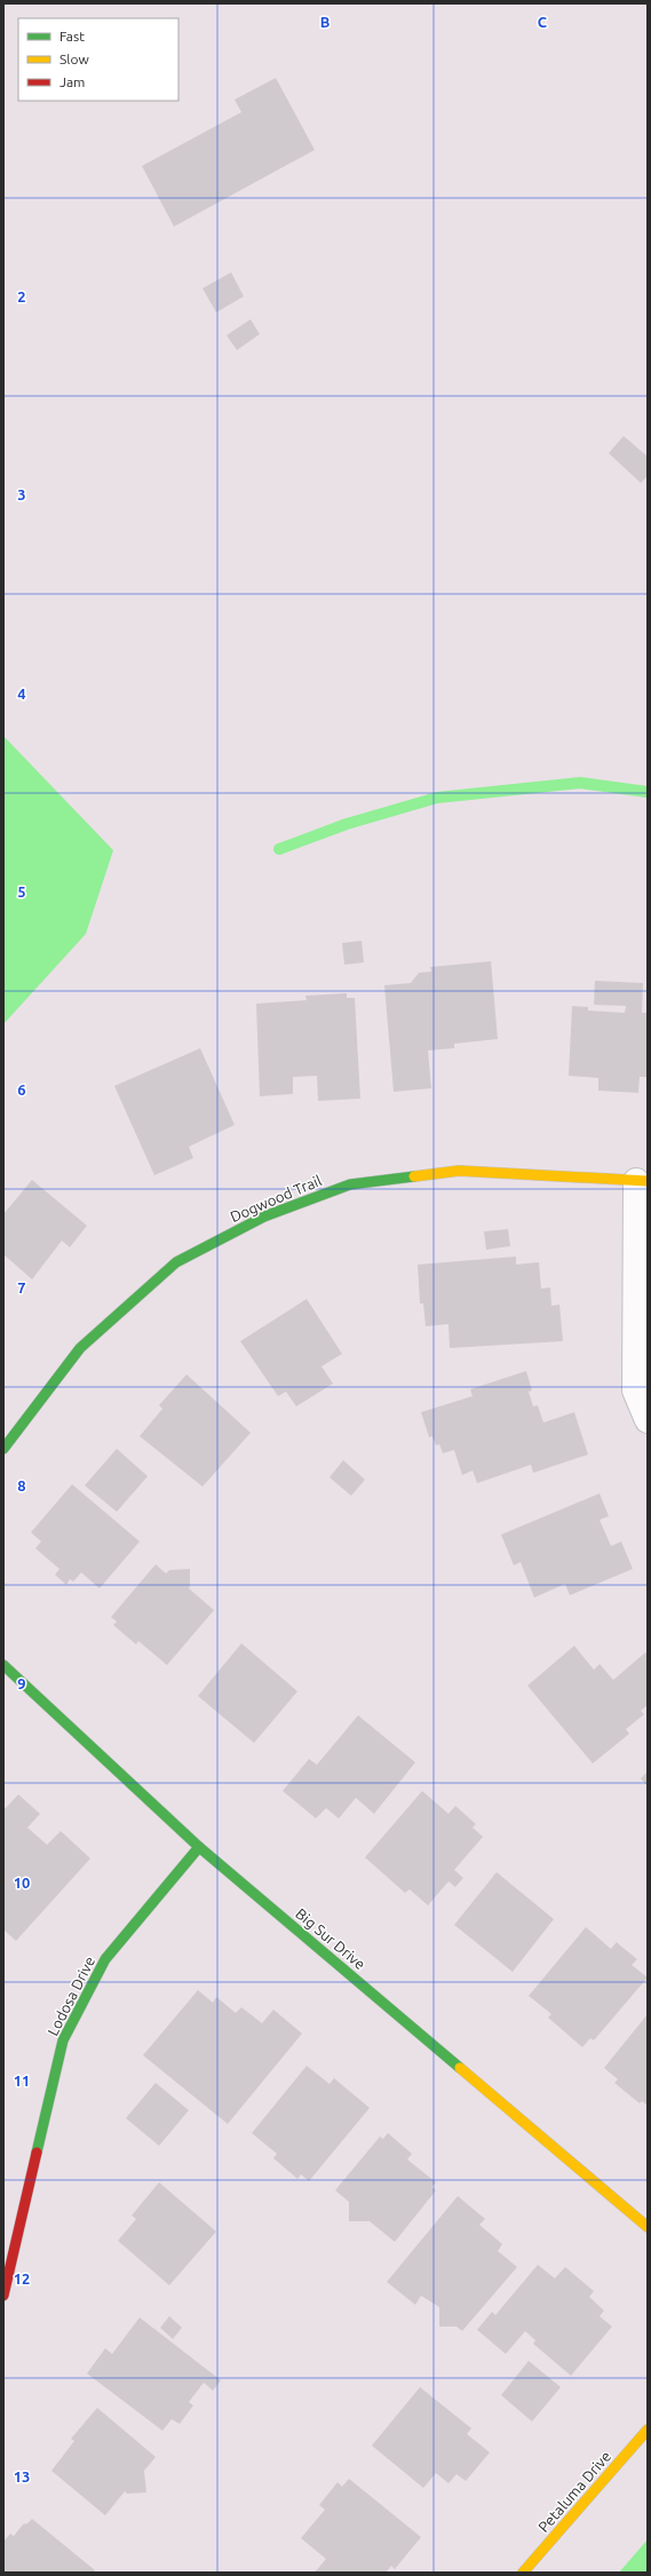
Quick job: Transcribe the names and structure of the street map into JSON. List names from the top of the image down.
{
  "streets": {
    "street": [
      "Dogwood Trail",
      "Big Sur Drive",
      "Lodosa Drive",
      "Petaluma Drive"
    ]
  },
  "crossings": [
    ["Big Sur Drive", "Lodosa Drive"]
  ],
  "legend": ["Fast", "Slow", "Jam"],
  "grid": {
    "columns": ["B", "C"],
    "rows": [
      "2",
      "3",
      "4",
      "5",
      "6",
      "7",
      "8",
      "9",
      "10",
      "11",
      "12",
      "13"
    ]
  }
}
